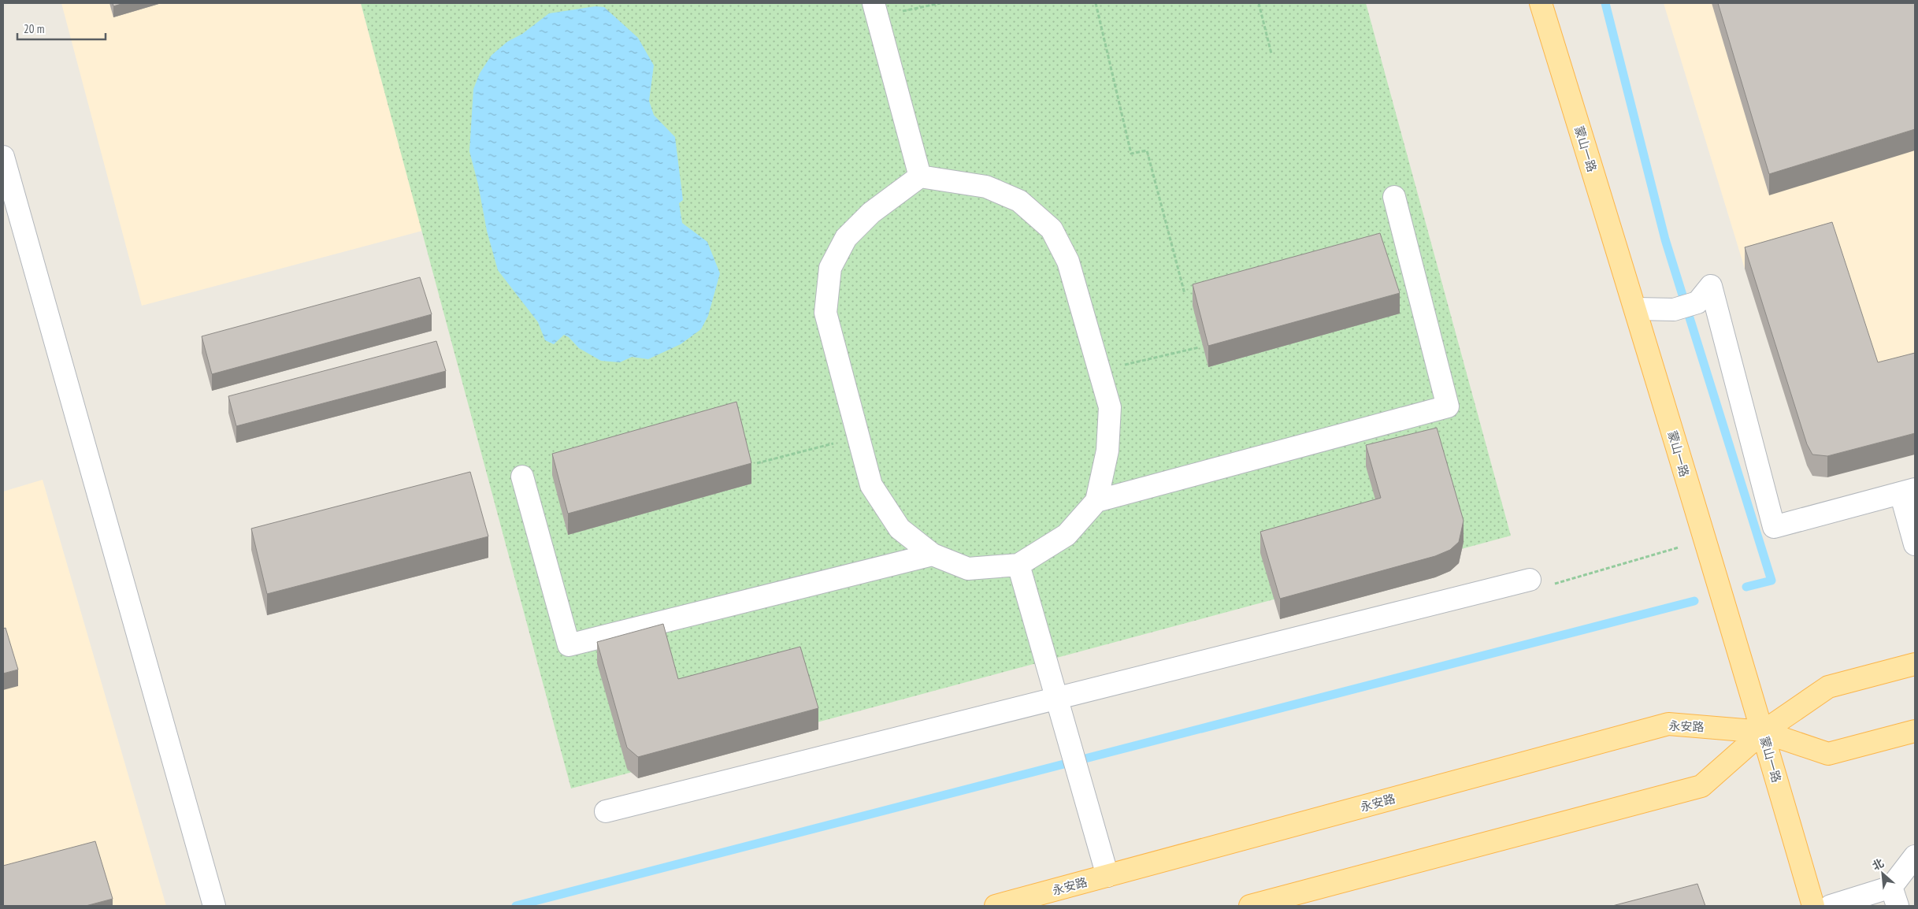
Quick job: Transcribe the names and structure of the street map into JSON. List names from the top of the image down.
{
  "streets": {
    "main road": ["蒙山一路", "永安路"]
  },
  "crossings": [
    ["蒙山一路", "永安路"]
  ],
  "scale_bar": "20 m",
  "north": "top left"
}
